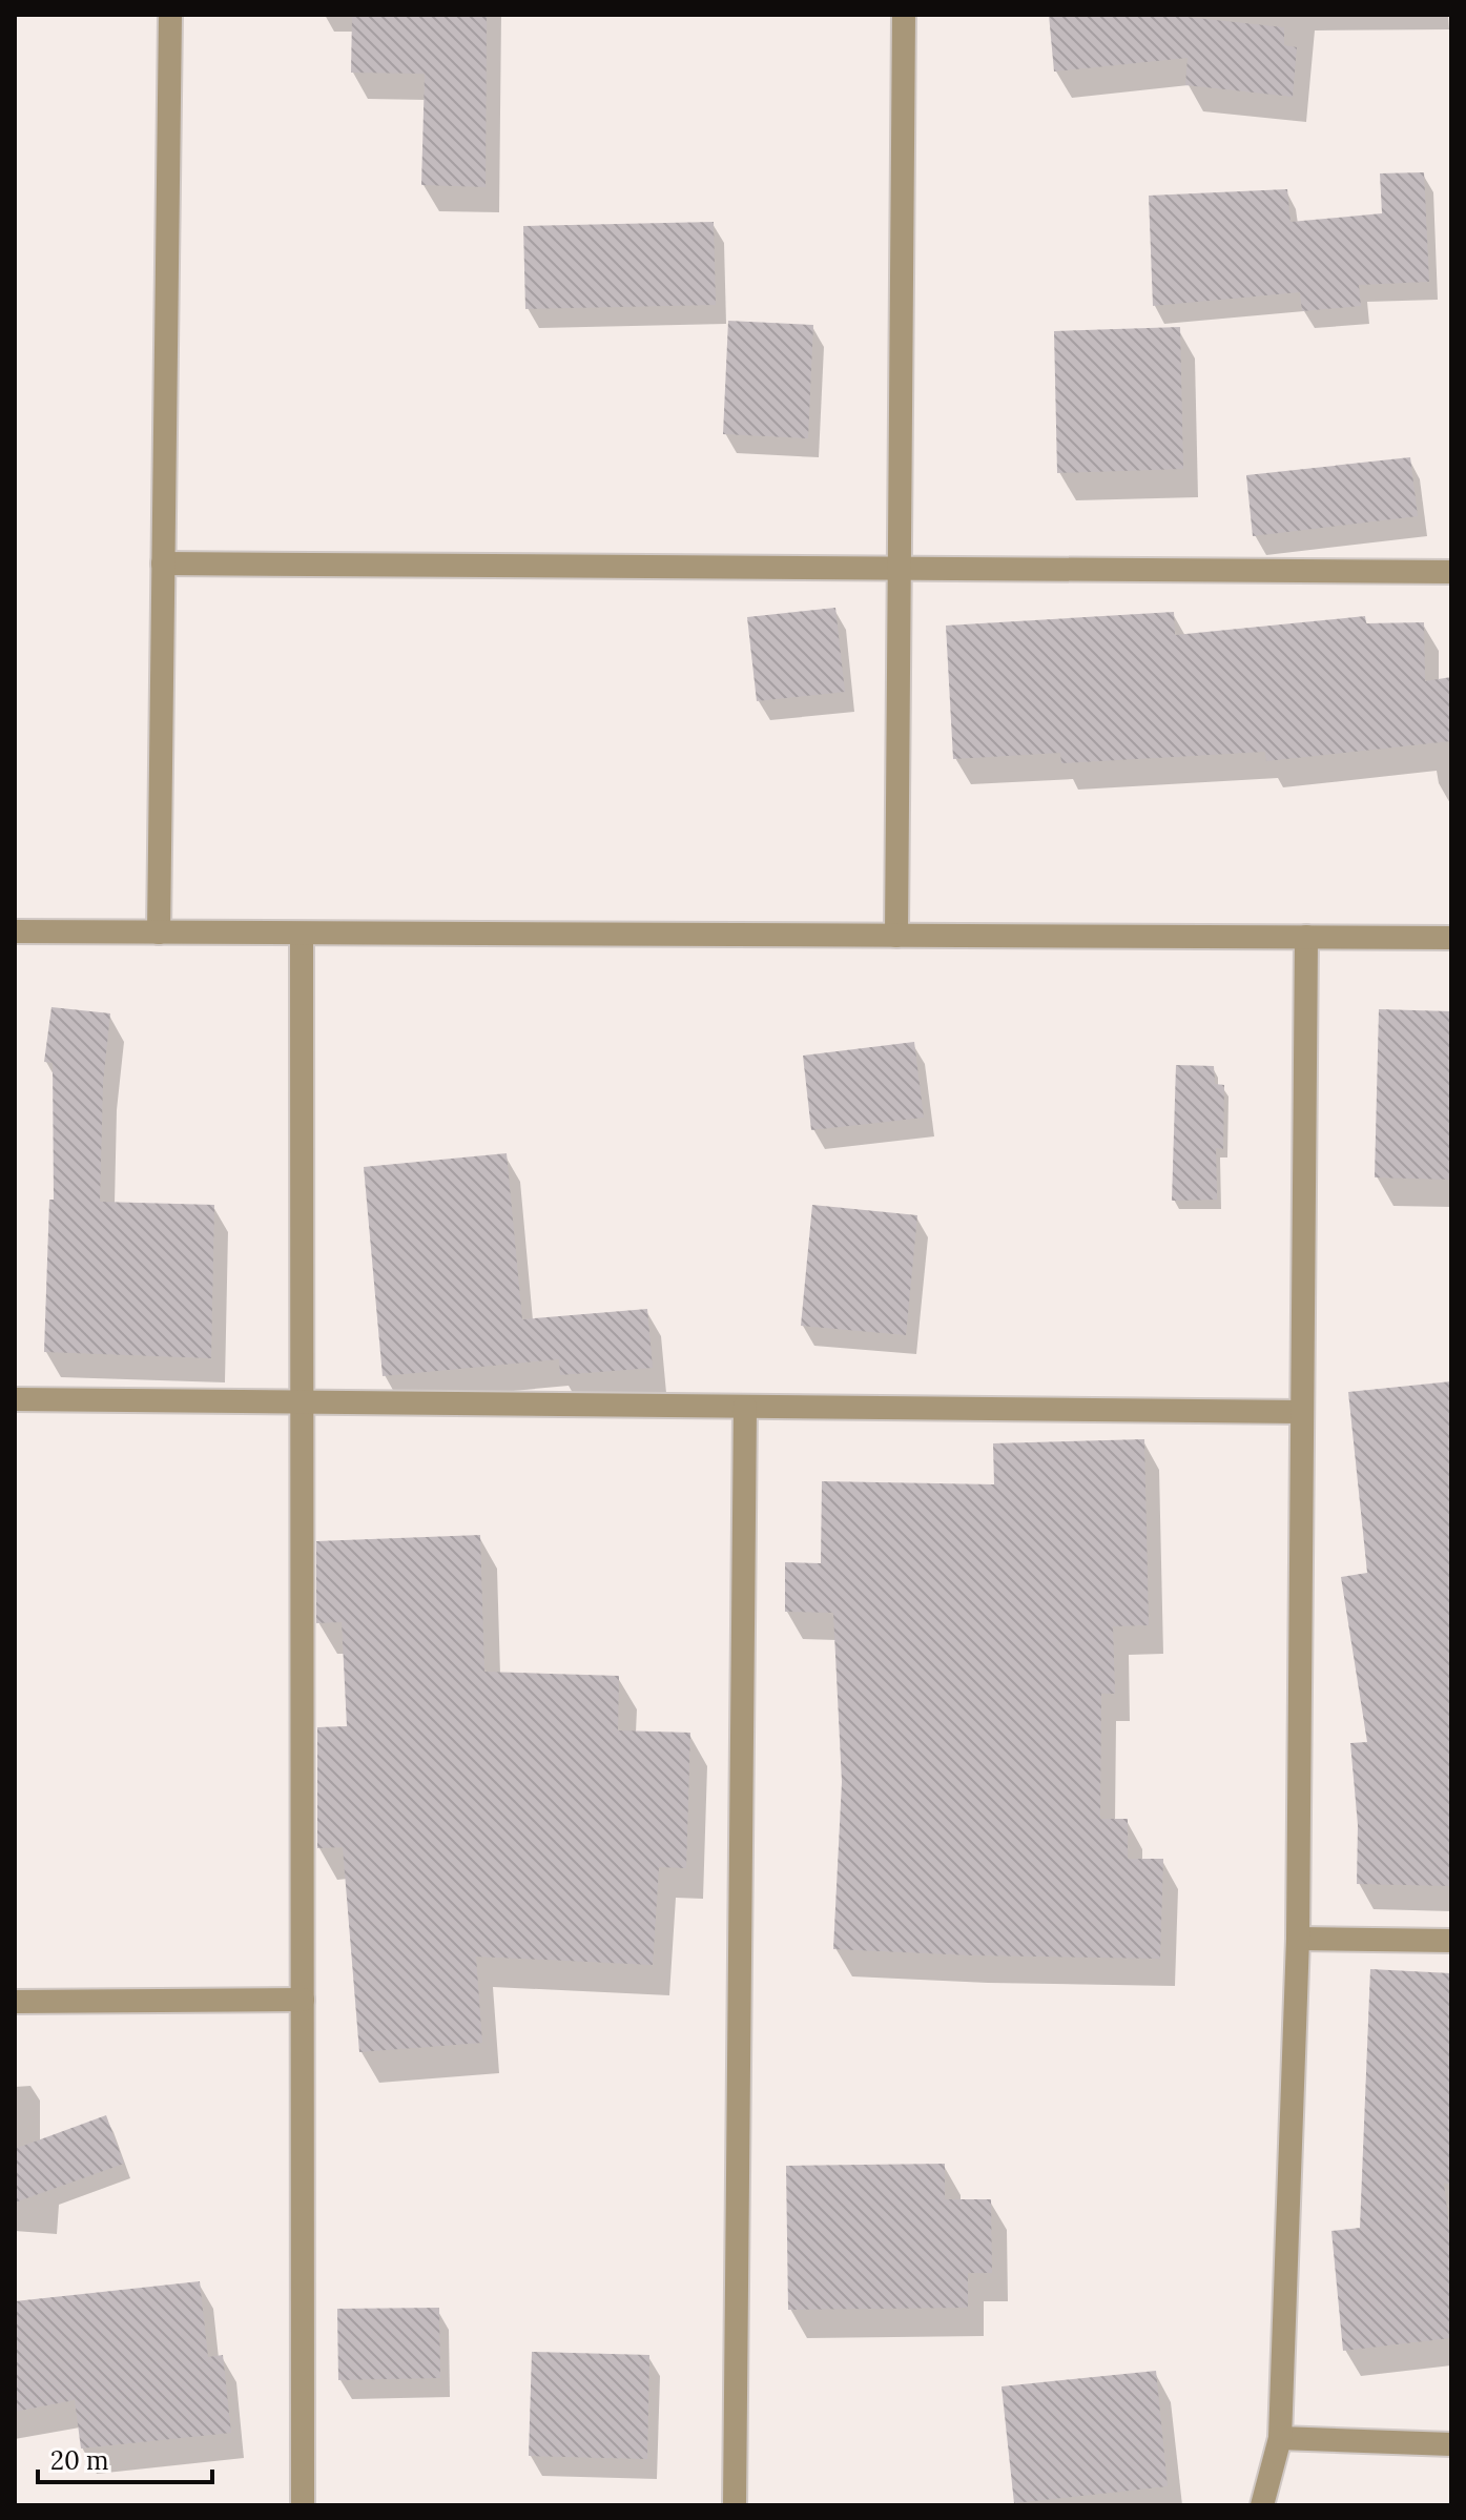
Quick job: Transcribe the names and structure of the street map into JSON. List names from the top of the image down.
{
  "scale_bar": "20 m"
}
